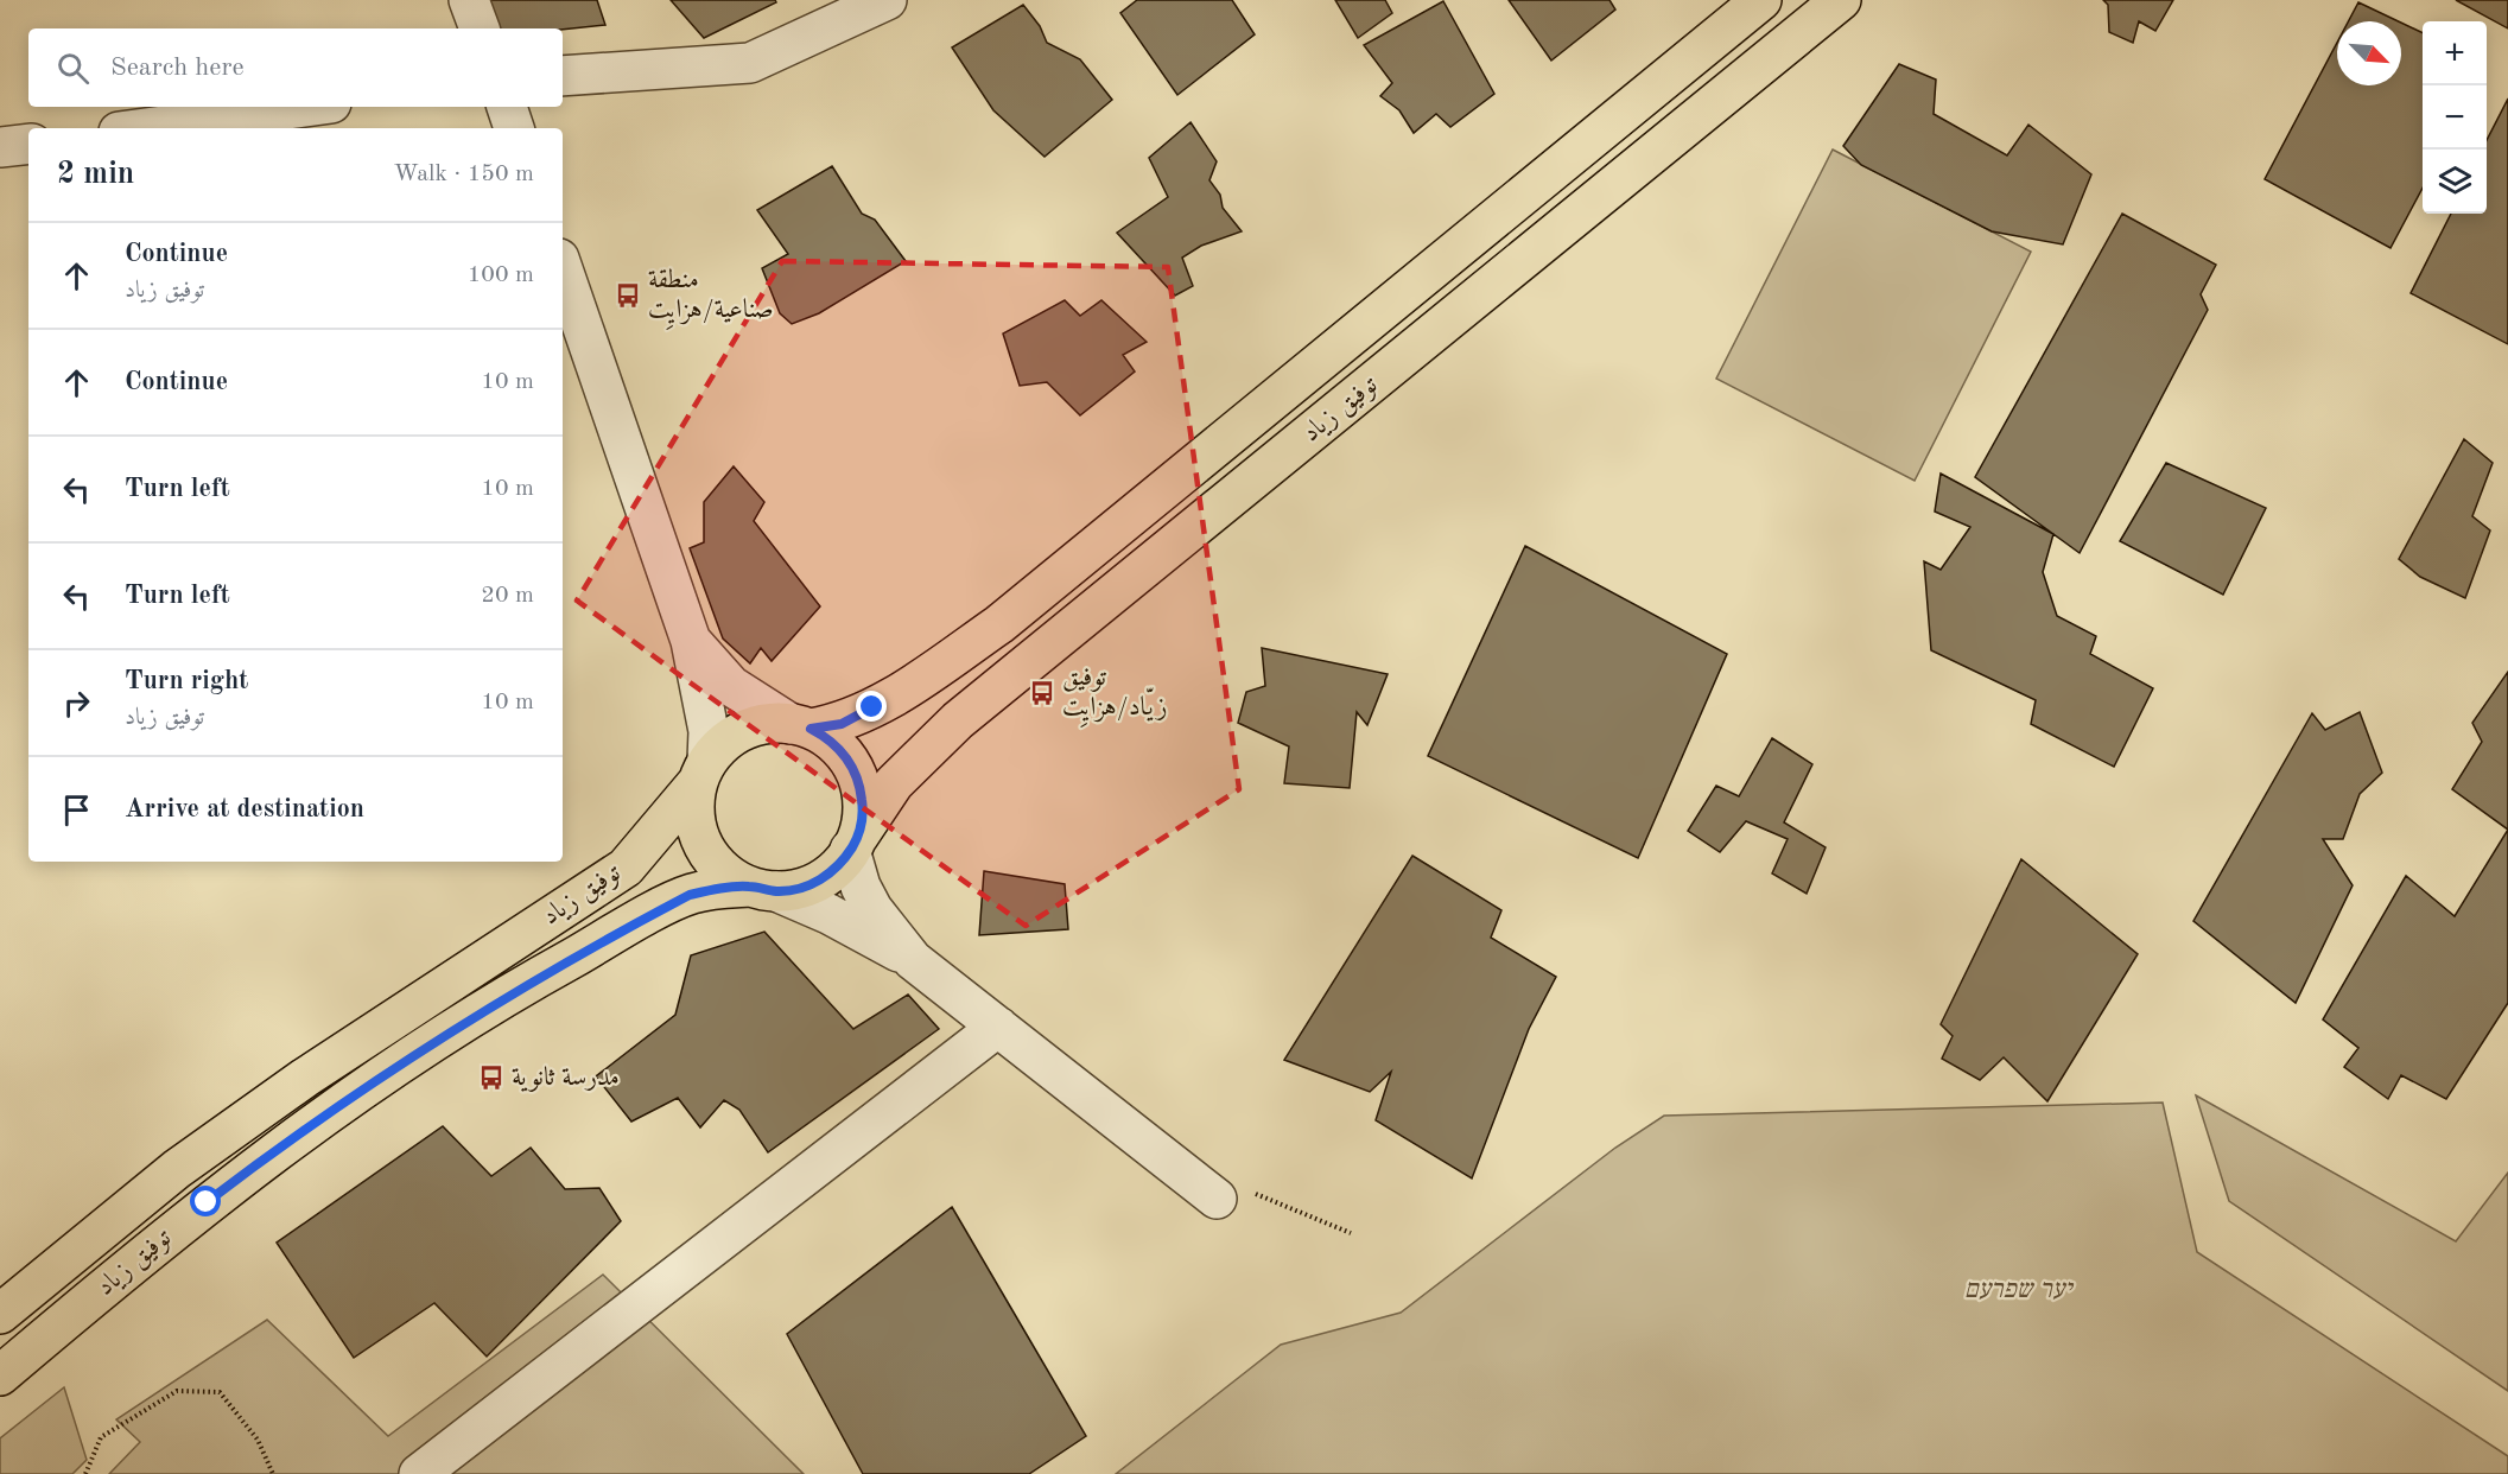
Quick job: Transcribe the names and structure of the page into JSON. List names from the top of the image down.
{
  "streets": {
    "main road": ["توفيق زياد"]
  },
  "parks": ["יער שפרעם"],
  "places": {
    "bus stop": ["منطقة صناعية/هزايِت", "توفيق زيّاد/هزايِت", "مدرسة ثانوية"]
  },
  "north": "bottom right",
  "page": {
    "map_buttons": ["+", "−"],
    "search": "Search here",
    "heading": ["2 min", "Walk · 150 m"],
    "list": [
      ["Continue", "توفيق زياد", "100 m"],
      ["Continue", "10 m"],
      ["Turn left", "10 m"],
      ["Turn left", "20 m"],
      ["Turn right", "توفيق زياد", "10 m"],
      "Arrive at destination"
    ]
  }
}
